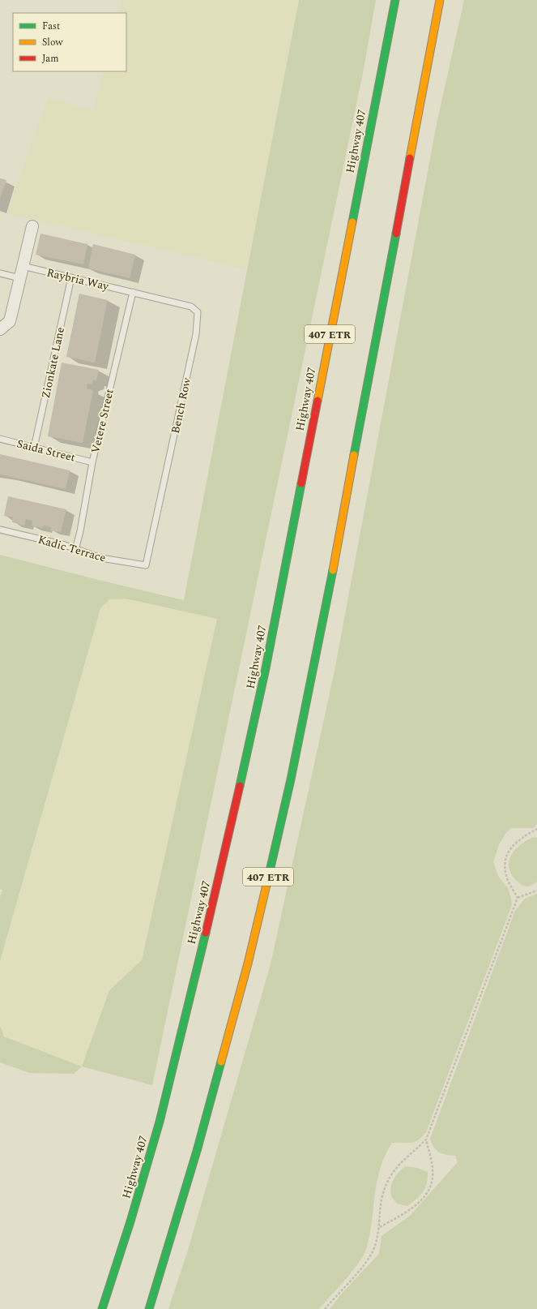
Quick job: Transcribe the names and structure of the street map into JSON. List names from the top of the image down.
{
  "streets": {
    "highway": ["Highway 407", "407 ETR"],
    "lane": [
      "Raybria Way",
      "Zionkate Lane",
      "Bench Row",
      "Vetere Street",
      "Saida Street",
      "Kadic Terrace"
    ]
  },
  "crossings": [
    ["Raybria Way", "Zionkate Lane"],
    ["Raybria Way", "Bench Row"],
    ["Raybria Way", "Vetere Street"],
    ["Zionkate Lane", "Saida Street"],
    ["Bench Row", "Vetere Street"],
    ["Bench Row", "Kadic Terrace"],
    ["Vetere Street", "Saida Street"],
    ["Vetere Street", "Kadic Terrace"]
  ],
  "legend": ["Fast", "Slow", "Jam"]
}
